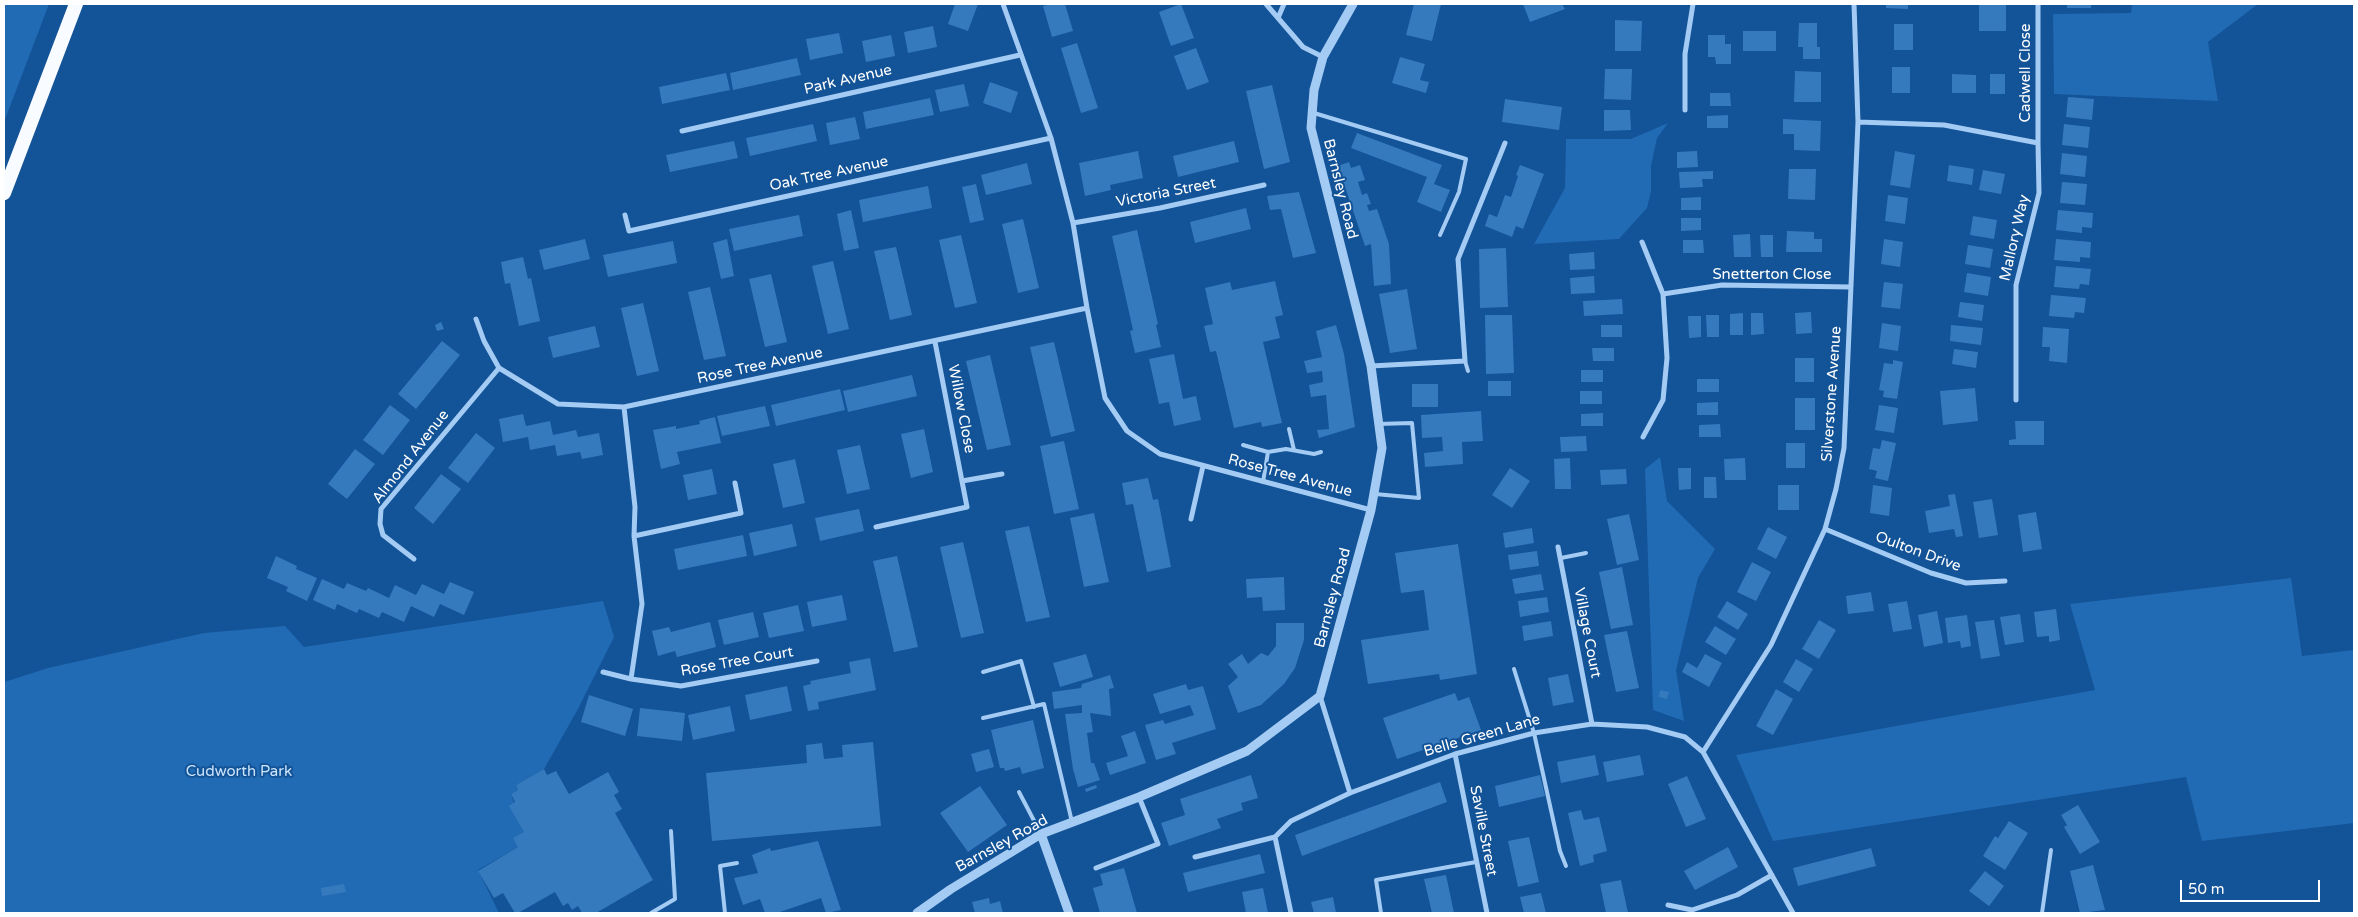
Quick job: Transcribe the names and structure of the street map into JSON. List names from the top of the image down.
{
  "streets": {
    "street": [
      "Cadwell Close",
      "Park Avenue",
      "Oak Tree Avenue",
      "Barnsley Road",
      "Victoria Street",
      "Mallory Way",
      "Snetterton Close",
      "Rose Tree Avenue",
      "Silverstone Avenue",
      "Willow Close",
      "Almond Avenue",
      "Oulton Drive",
      "Village Court",
      "Rose Tree Court",
      "Belle Green Lane",
      "Saville Street"
    ]
  },
  "crossings": [
    ["Cadwell Close", "Mallory Way"],
    ["Oak Tree Avenue", "Rose Tree Avenue"],
    ["Barnsley Road", "Rose Tree Avenue"],
    ["Victoria Street", "Rose Tree Avenue"],
    ["Snetterton Close", "Silverstone Avenue"],
    ["Rose Tree Avenue", "Willow Close"],
    ["Rose Tree Avenue", "Almond Avenue"],
    ["Silverstone Avenue", "Oulton Drive"],
    ["Silverstone Avenue", "Belle Green Lane"],
    ["Village Court", "Belle Green Lane"],
    ["Belle Green Lane", "Saville Street"]
  ],
  "parks": ["Cudworth Park"],
  "scale_bar": "50 m"
}
